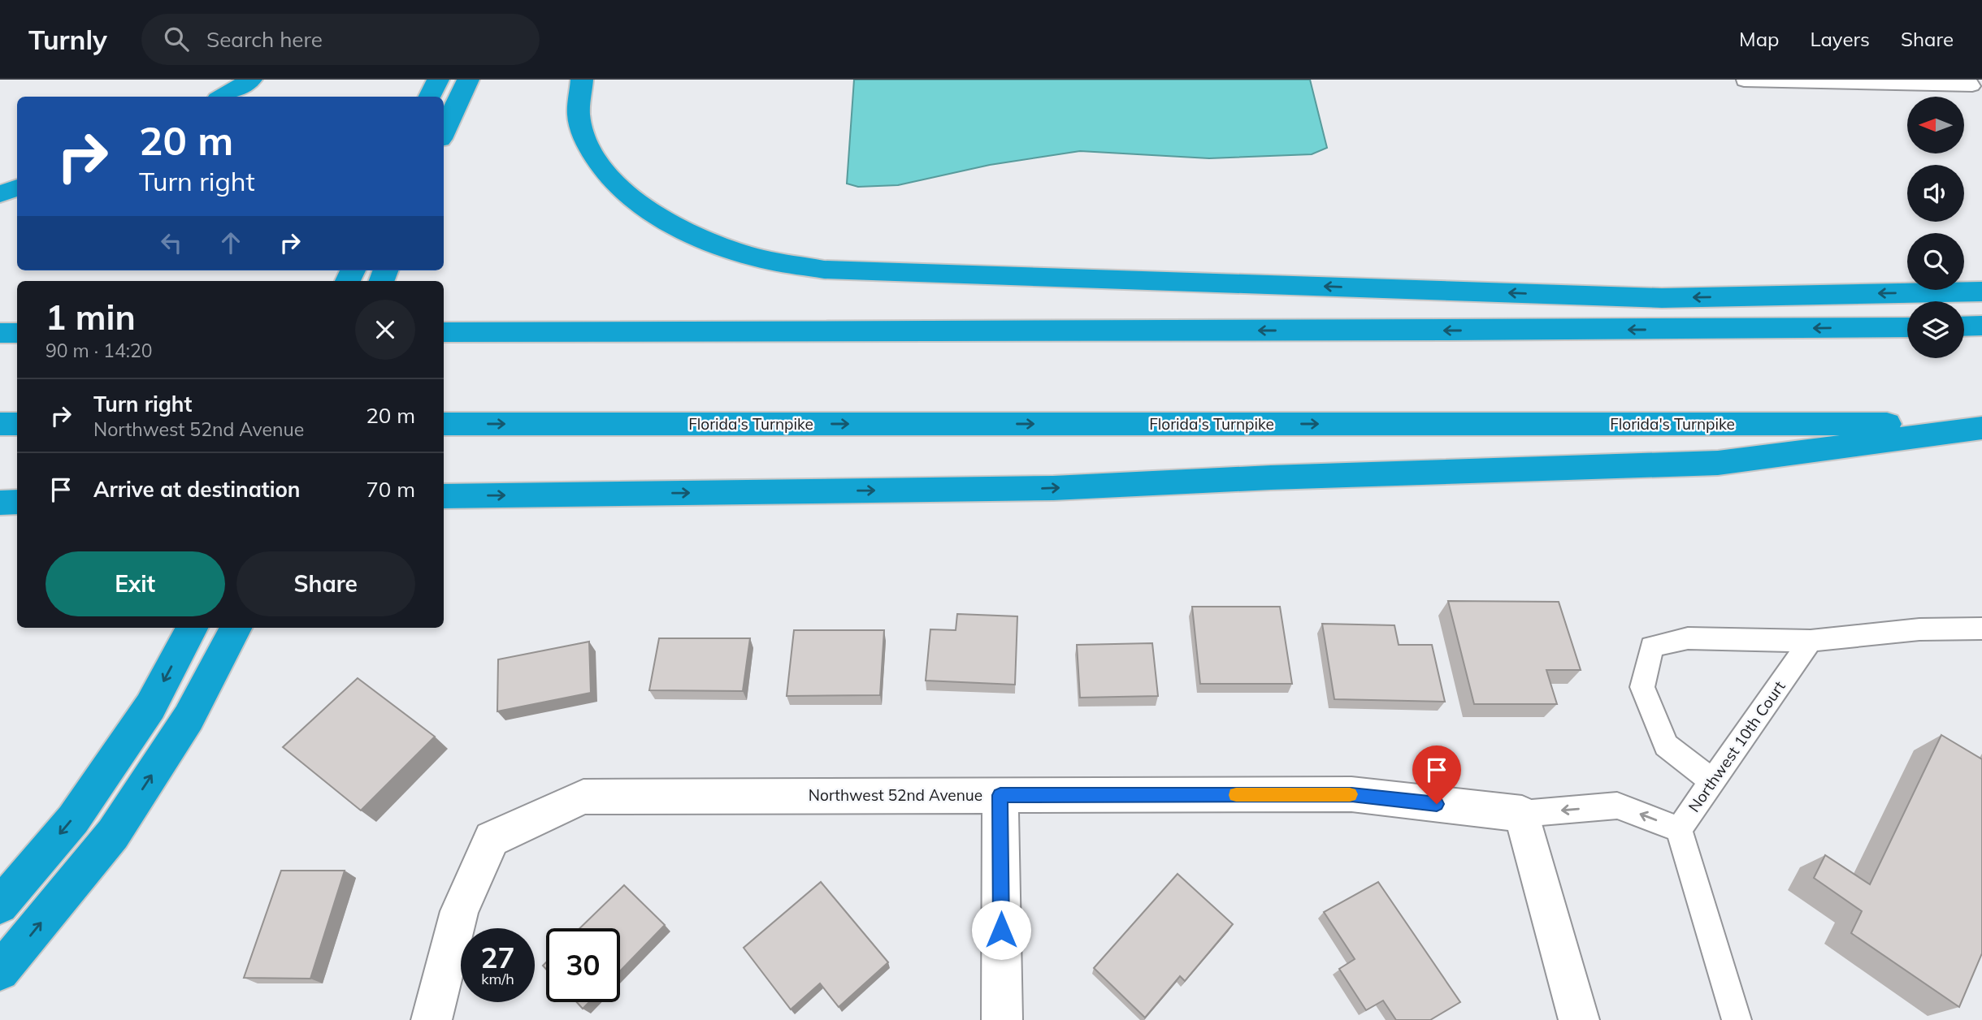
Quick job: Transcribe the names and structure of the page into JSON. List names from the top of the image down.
{
  "streets": {
    "highway": ["Florida's Turnpike"],
    "street": ["Northwest 52nd Avenue"],
    "lane": ["Northwest 10th Court"]
  },
  "crossings": [
    ["Northwest 10th Court", "Northwest 52nd Avenue"]
  ],
  "north": "left",
  "page": {
    "header": "Turnly",
    "search": "Search here",
    "nav": ["Map", "Layers", "Share"],
    "turn": ["20 m", "Turn right"],
    "heading": ["1 min", "90 m · 14:20"],
    "list": [
      {
        "name": "Turn right",
        "note": "Northwest 52nd Avenue",
        "value": "20 m"
      },
      {
        "name": "Arrive at destination",
        "value": "70 m"
      }
    ],
    "buttons": ["Exit", "Share"],
    "speed": "27 km/h",
    "limit": "30"
  }
}
